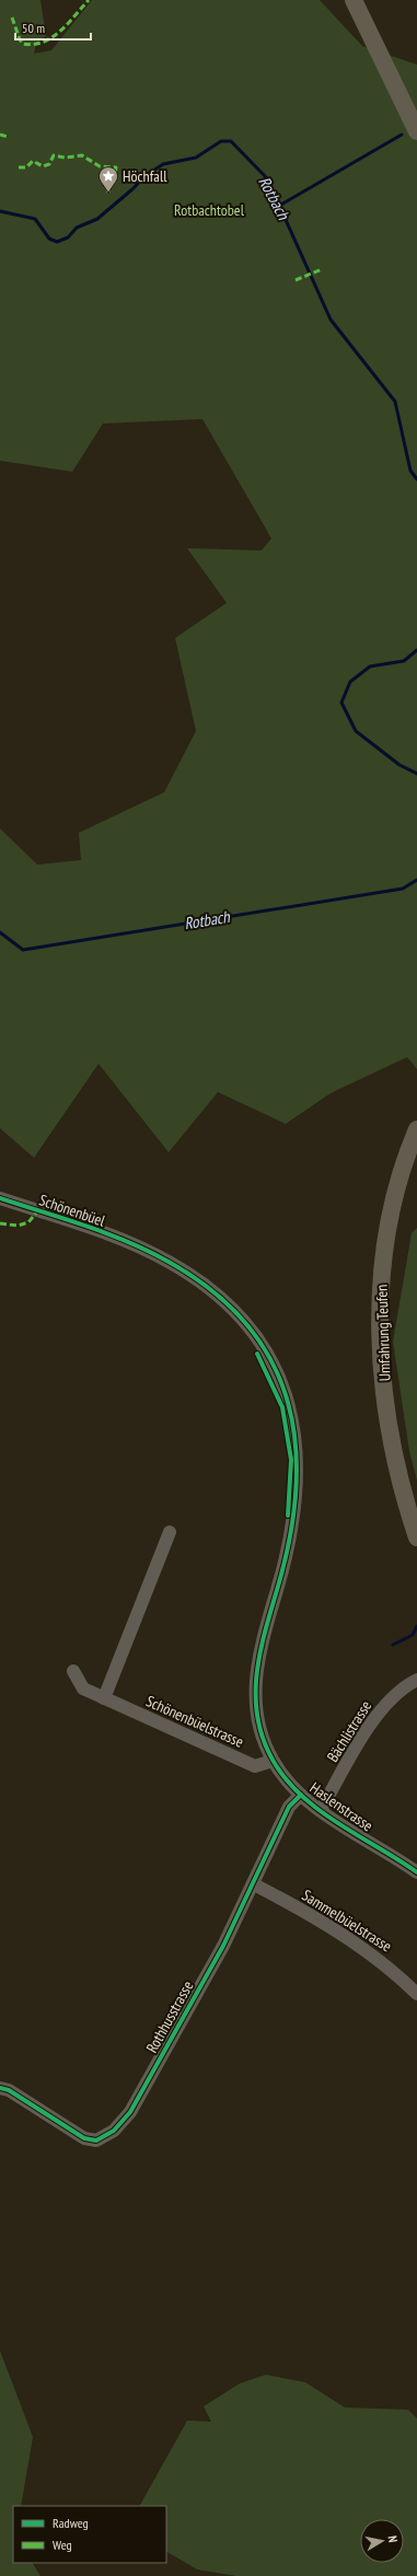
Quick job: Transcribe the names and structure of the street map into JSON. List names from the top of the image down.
{
  "streets": {
    "main road": ["Umfahrung Teufen"],
    "street": [
      "Schönenbüel",
      "Schönenbüelstrasse",
      "Bächlistrasse",
      "Haslenstrasse",
      "Sammelbüelstrasse",
      "Rothhusstrasse"
    ]
  },
  "crossings": [
    ["Schönenbüel", "Haslenstrasse"],
    ["Schönenbüelstrasse", "Haslenstrasse"],
    ["Bächlistrasse", "Haslenstrasse"],
    ["Haslenstrasse", "Rothhusstrasse"],
    ["Sammelbüelstrasse", "Rothhusstrasse"]
  ],
  "water": ["Rotbach"],
  "parks": ["Rotbachtobel"],
  "places": {
    "place": ["Höchfall"]
  },
  "legend": ["Radweg", "Weg"],
  "scale_bar": "50 m",
  "north": "right"
}
